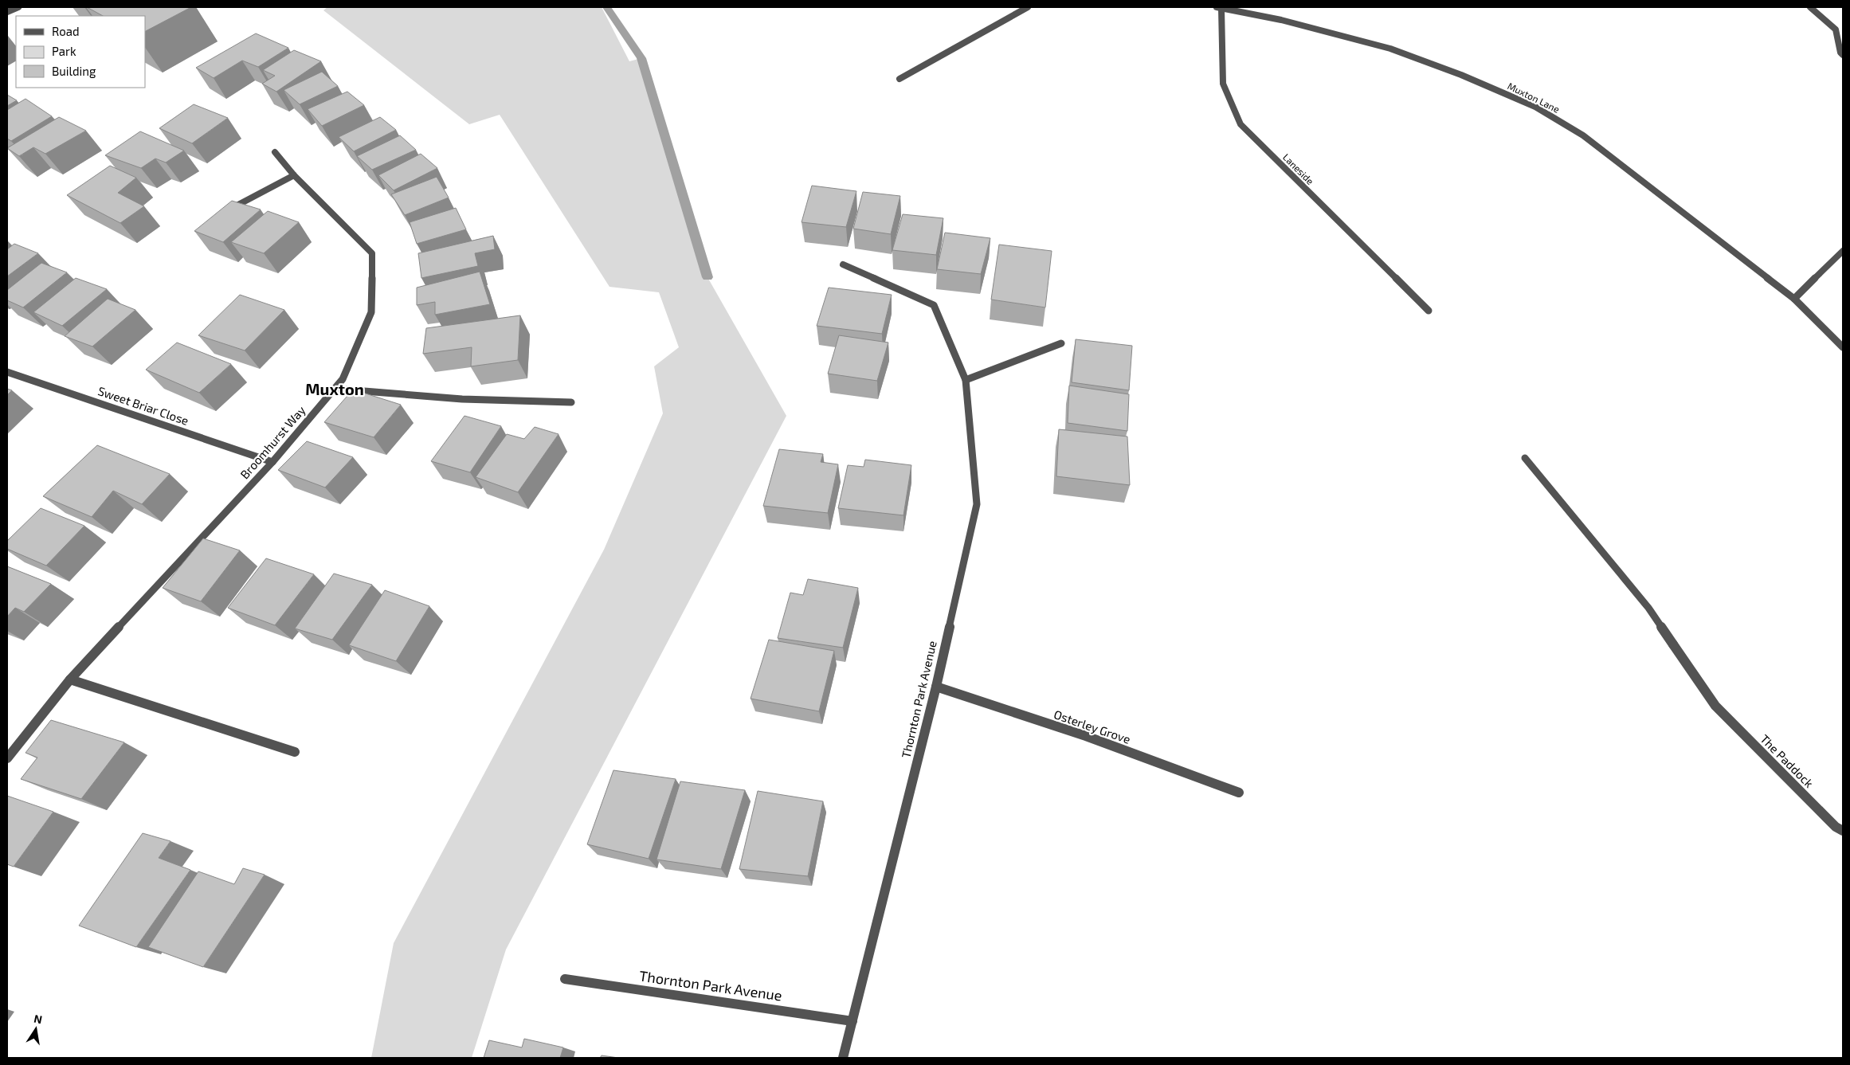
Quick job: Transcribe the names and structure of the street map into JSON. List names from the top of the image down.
{
  "streets": {
    "street": [
      "Muxton Lane",
      "Laneside",
      "Sweet Briar Close",
      "Broomhurst Way",
      "Thornton Park Avenue",
      "Osterley Grove",
      "The Paddock"
    ]
  },
  "crossings": [
    ["Muxton Lane", "Laneside"],
    ["Sweet Briar Close", "Broomhurst Way"],
    ["Thornton Park Avenue", "Osterley Grove"]
  ],
  "districts": ["Muxton"],
  "legend": ["Road", "Park", "Building"],
  "north": "top"
}
